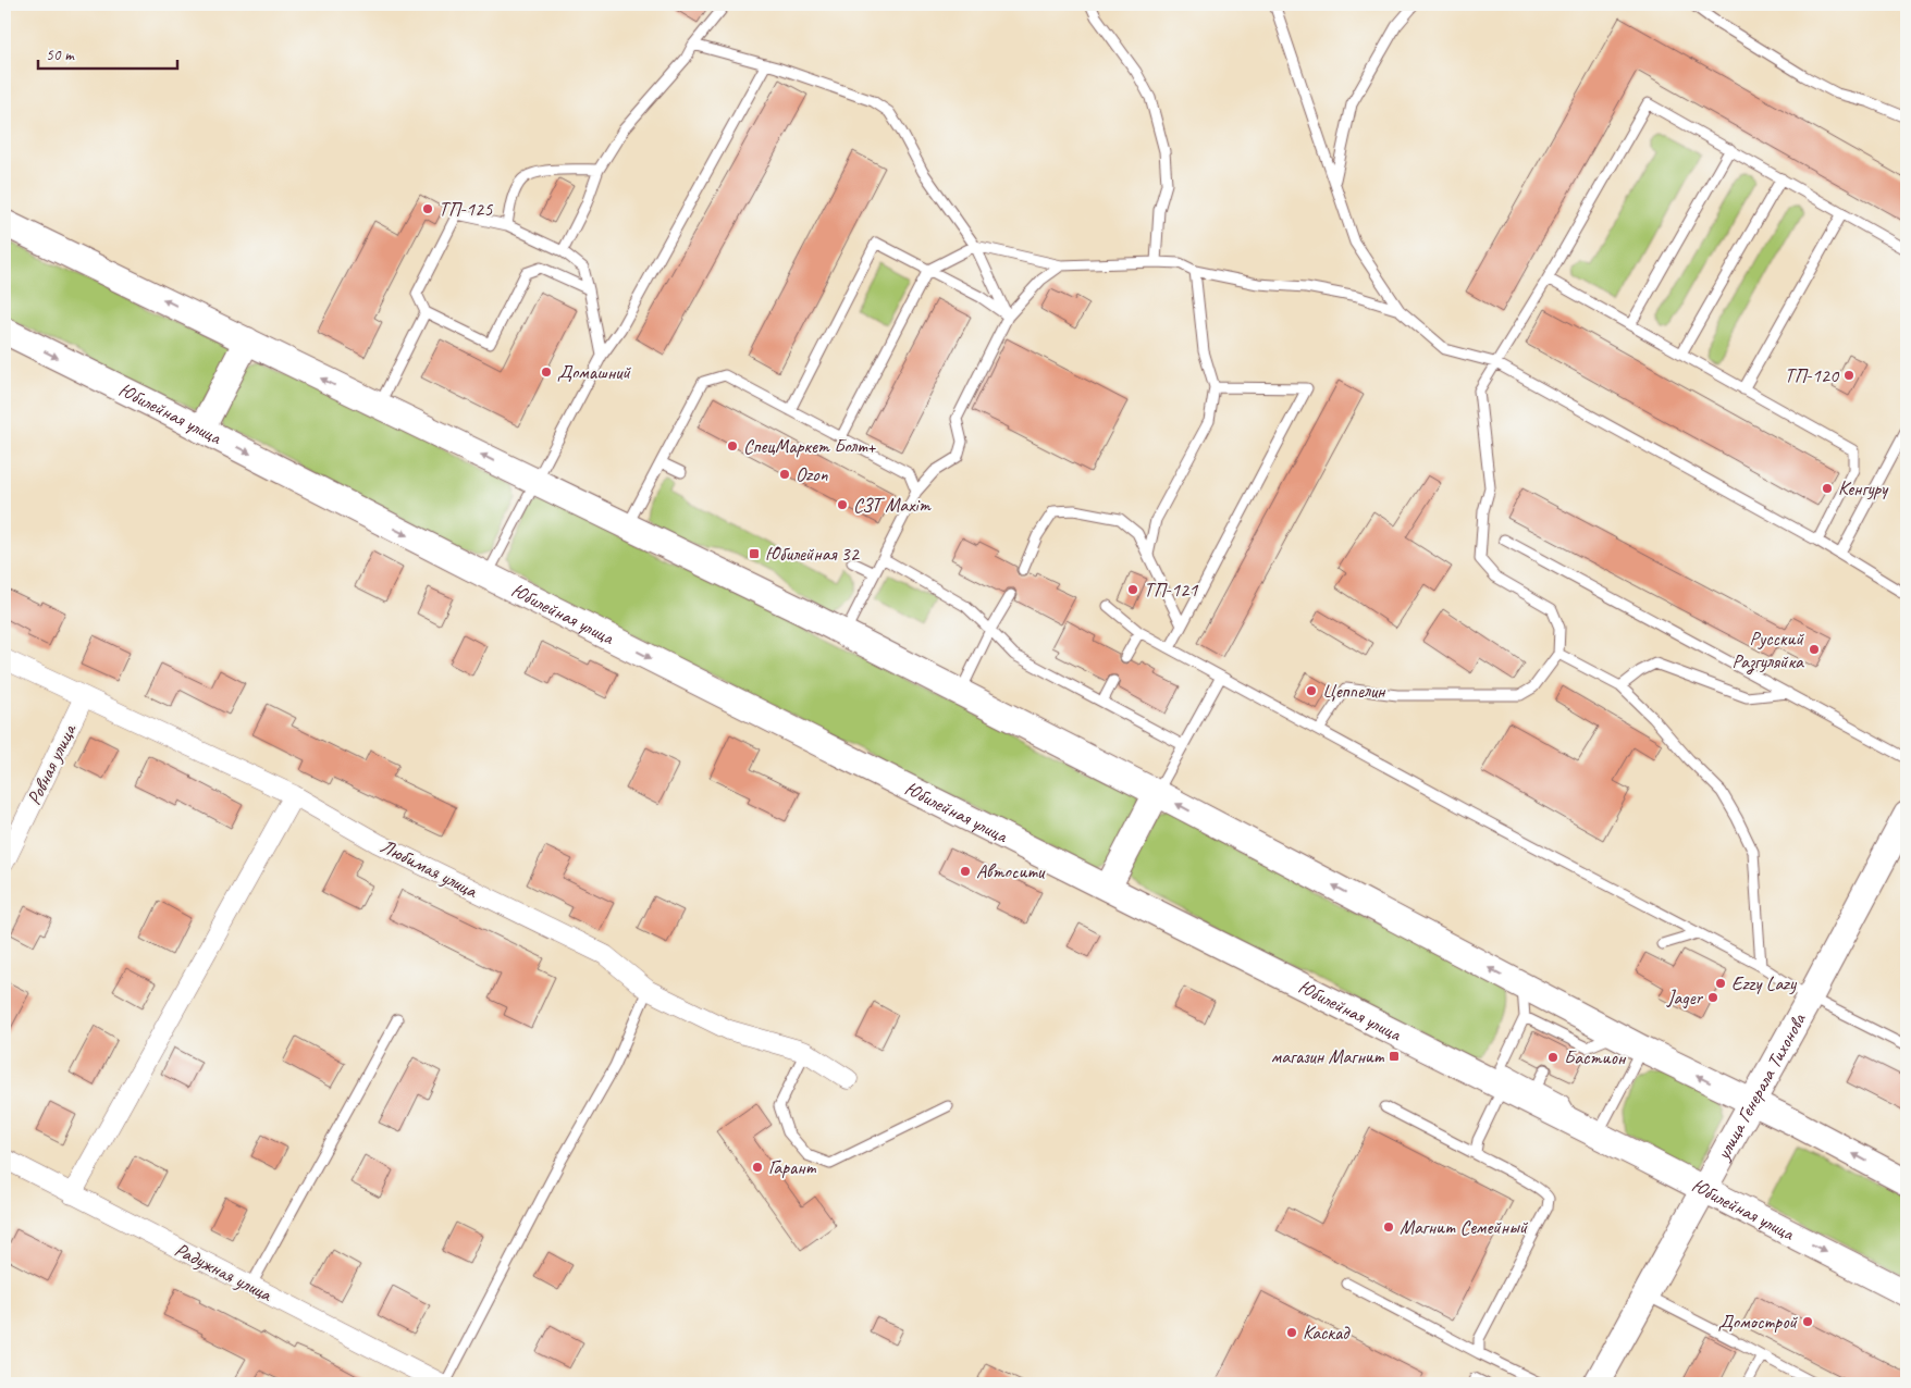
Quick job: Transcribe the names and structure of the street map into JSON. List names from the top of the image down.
{
  "streets": {
    "main road": ["Юбилейная улица", "улица Генерала Тихонова"],
    "street": ["Ровная улица", "Любимая улица", "Радужная улица"]
  },
  "crossings": [
    ["Юбилейная улица", "улица Генерала Тихонова"],
    ["Ровная улица", "Любимая улица"]
  ],
  "places": {
    "other": [
      "ТП-125",
      "Домашний",
      "ТП-120",
      "СпецМаркет Болт+",
      "Ozon",
      "Кенгуру",
      "СЗТ Maxim",
      "ТП-121",
      "Русский Разгуляйка",
      "Цеппелин",
      "Автосити",
      "Ezzy Lazy",
      "Jager",
      "Бастион",
      "Гарант",
      "Магнит Семейный",
      "Домострой",
      "Каскад"
    ],
    "transit": ["Юбилейная 32", "магазин Магнит"]
  },
  "scale_bar": "50 m"
}
